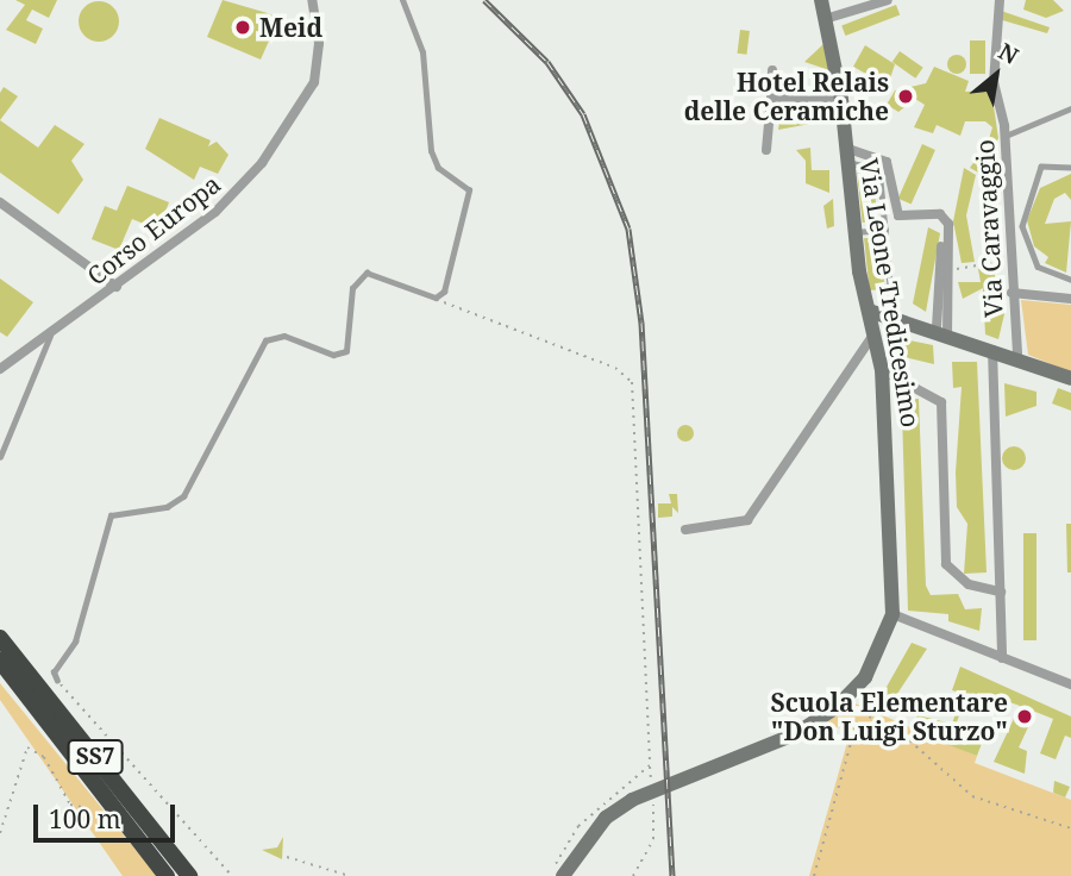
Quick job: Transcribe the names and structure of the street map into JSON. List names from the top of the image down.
{
  "streets": {
    "highway": ["SS7"],
    "street": ["Via Caravaggio", "Corso Europa", "Via Leone Tredicesimo"]
  },
  "places": ["Meid", "Hotel Relais delle Ceramiche", "Scuola Elementare \"Don Luigi Sturzo\""],
  "scale_bar": "100 m",
  "north": "top right"
}
